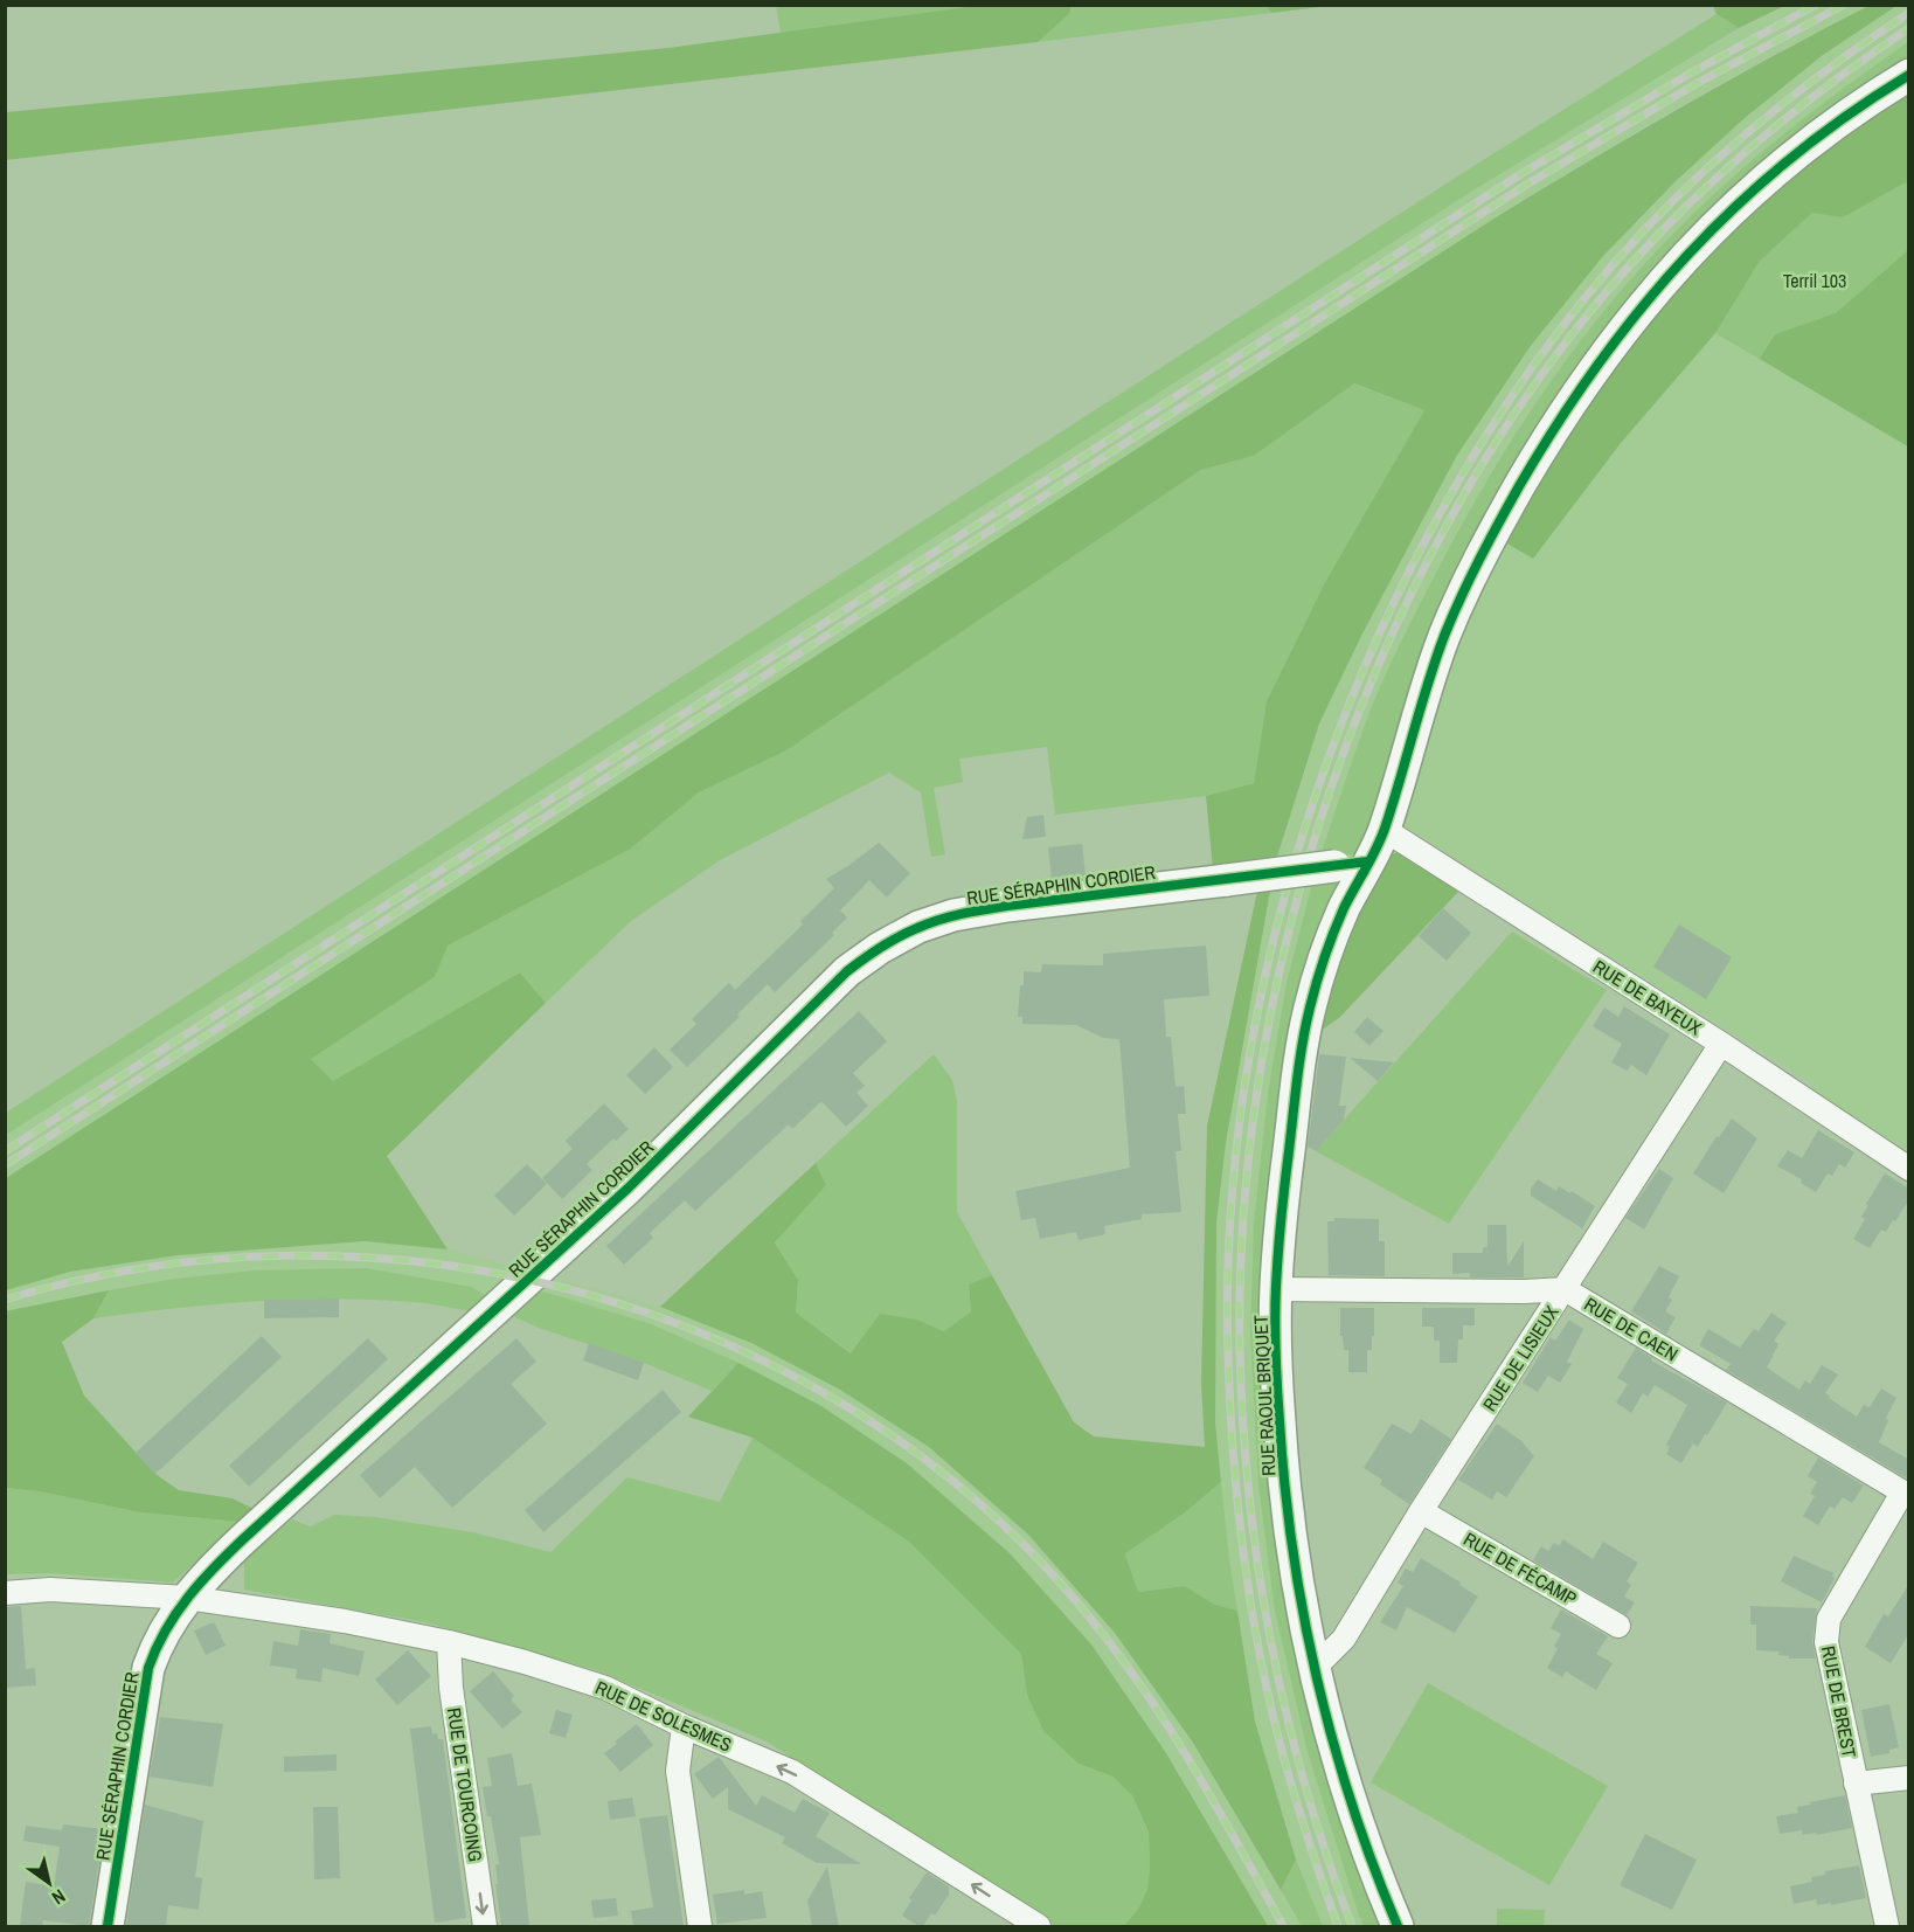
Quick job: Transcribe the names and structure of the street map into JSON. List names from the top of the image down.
{
  "streets": {
    "street": [
      "RUE SÉRAPHIN CORDIER",
      "RUE DE BAYEUX",
      "RUE DE CAEN",
      "RUE DE LISIEUX",
      "RUE RAOUL BRIQUET",
      "RUE DE FÉCAMP",
      "RUE DE BREST",
      "RUE DE SOLESMES",
      "RUE DE TOURCOING"
    ]
  },
  "crossings": [
    ["RUE SÉRAPHIN CORDIER", "RUE RAOUL BRIQUET"],
    ["RUE SÉRAPHIN CORDIER", "RUE DE SOLESMES"],
    ["RUE DE BAYEUX", "RUE DE LISIEUX"],
    ["RUE DE BAYEUX", "RUE RAOUL BRIQUET"],
    ["RUE DE CAEN", "RUE DE LISIEUX"],
    ["RUE DE CAEN", "RUE RAOUL BRIQUET"],
    ["RUE DE CAEN", "RUE DE BREST"],
    ["RUE DE LISIEUX", "RUE RAOUL BRIQUET"],
    ["RUE DE LISIEUX", "RUE DE FÉCAMP"],
    ["RUE DE SOLESMES", "RUE DE TOURCOING"]
  ],
  "one_way": ["RUE DE SOLESMES", "RUE DE TOURCOING"],
  "parks": ["Terril 103"],
  "north": "bottom right"
}
